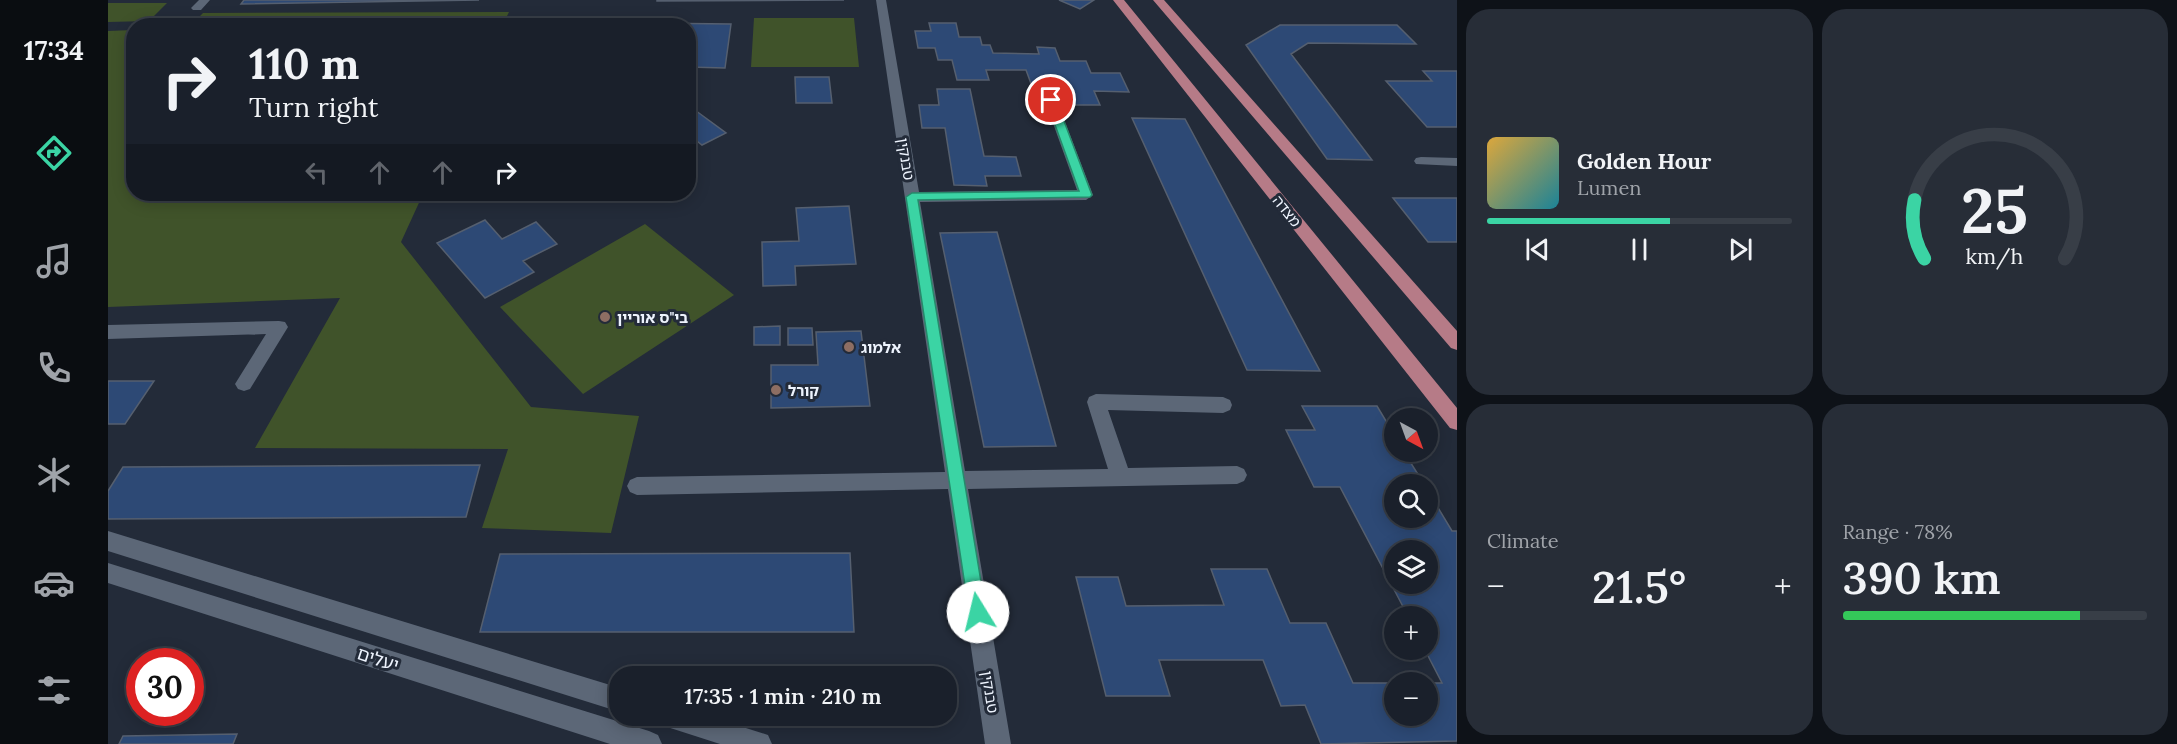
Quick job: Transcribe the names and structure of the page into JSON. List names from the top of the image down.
{
  "streets": {
    "main road": ["מצדה"],
    "street": ["טבנקין", "יעלים"]
  },
  "places": ["בי\"ס אוריין", "אלמוג", "קורל"],
  "north": "bottom right",
  "page": {
    "tabs": "17:34",
    "turn": ["110 m", "Turn right"],
    "song": ["Golden Hour", "Lumen"],
    "tile": [
      "Climate",
      ["Range · 78%", "390 km"]
    ],
    "map_buttons": ["+", "−"],
    "heat": ["−", "21.5°", "+"],
    "limit": "30",
    "trip": "17:35 · 1 min · 210 m",
    "gauge": ["25", "km/h"]
  }
}
